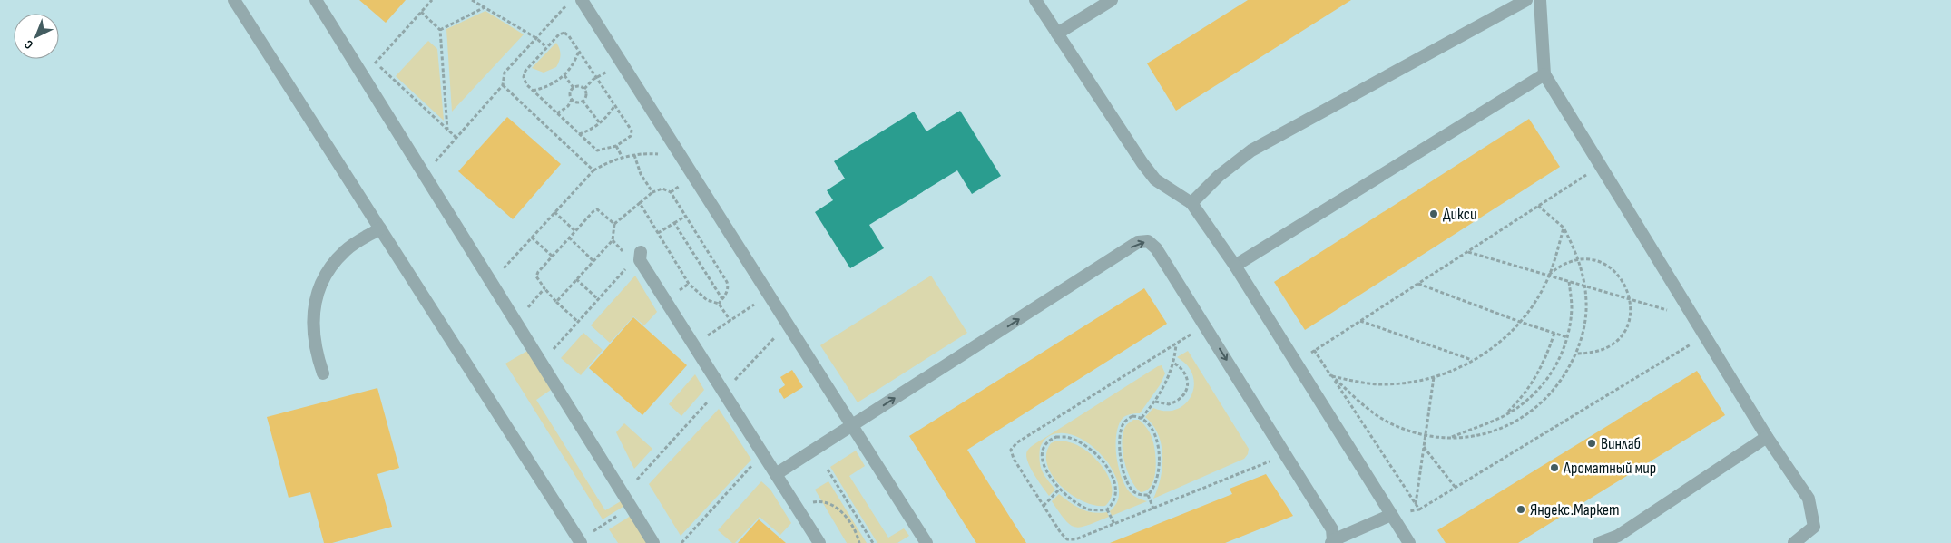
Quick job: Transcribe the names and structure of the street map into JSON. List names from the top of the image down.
{
  "places": [
    "Дикси",
    "Винлаб",
    "Ароматный мир",
    "Яндекс.Маркет"
  ],
  "north": "bottom left"
}
